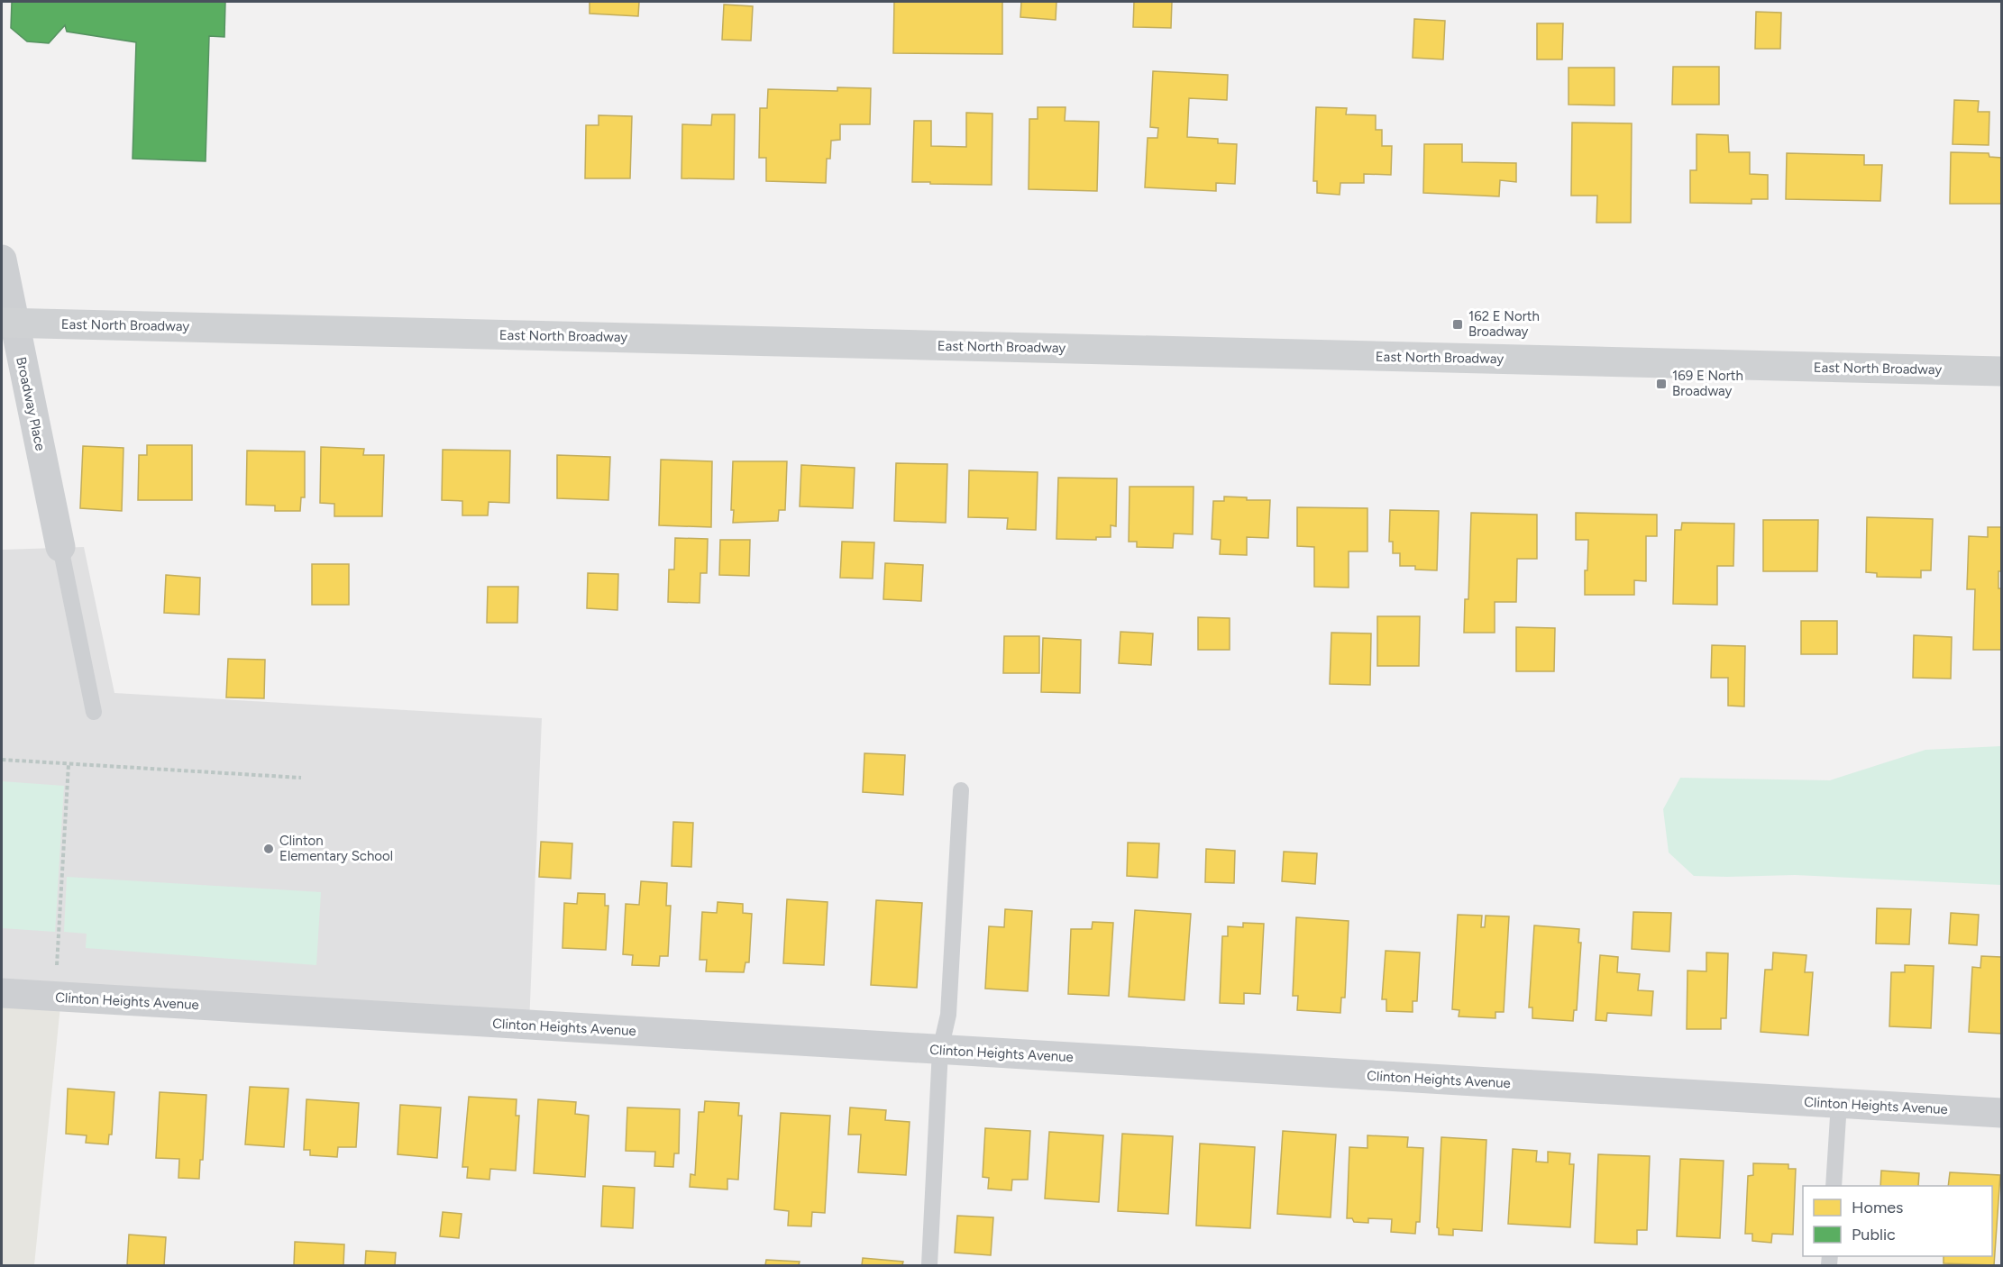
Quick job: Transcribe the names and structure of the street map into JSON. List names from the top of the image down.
{
  "streets": {
    "main road": ["East North Broadway"],
    "street": ["Broadway Place", "Clinton Heights Avenue"]
  },
  "crossings": [
    ["East North Broadway", "Broadway Place"]
  ],
  "places": {
    "transit": ["162 E North Broadway", "169 E North Broadway"],
    "other": ["Clinton Elementary School"]
  },
  "legend": ["Homes", "Public"]
}
